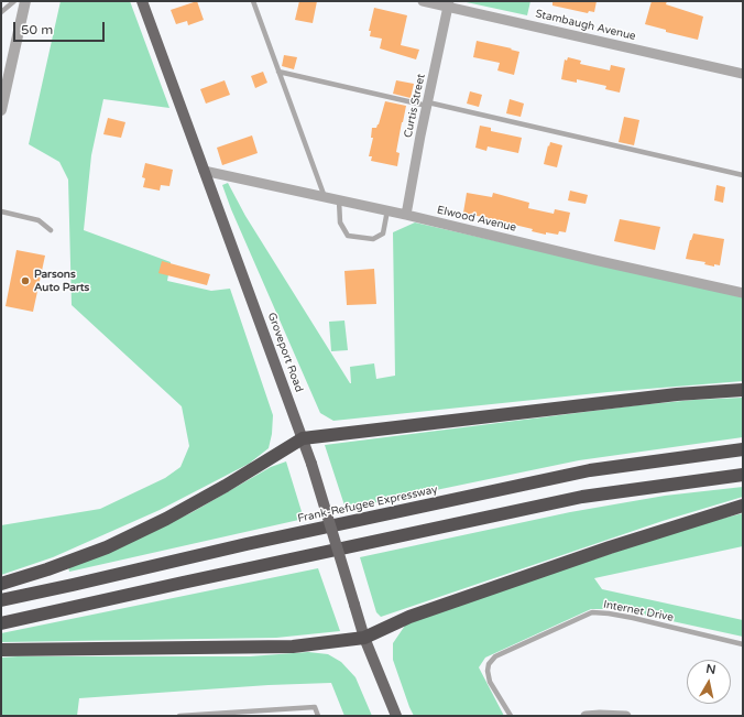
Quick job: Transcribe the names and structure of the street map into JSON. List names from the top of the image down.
{
  "streets": {
    "highway": ["Frank-Refugee Expressway"],
    "main road": ["Groveport Road"],
    "street": ["Stambaugh Avenue", "Curtis Street", "Elwood Avenue"],
    "lane": ["Internet Drive"]
  },
  "crossings": [
    ["Stambaugh Avenue", "Curtis Street"],
    ["Curtis Street", "Elwood Avenue"],
    ["Elwood Avenue", "Groveport Road"]
  ],
  "places": ["Parsons Auto Parts"],
  "scale_bar": "50 m",
  "north": "top"
}
